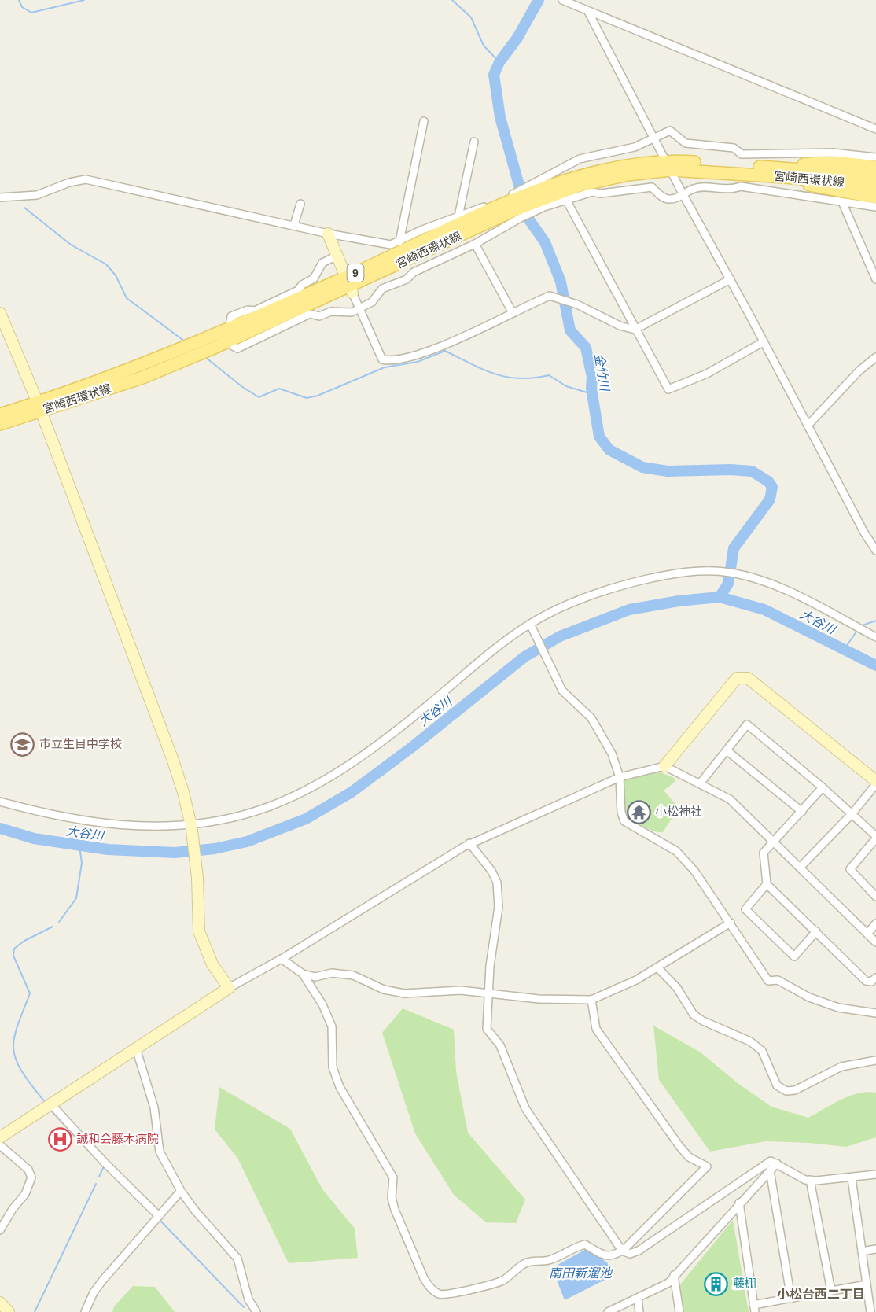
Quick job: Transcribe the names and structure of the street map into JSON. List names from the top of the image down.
{
  "streets": {
    "main road": ["宮崎西環状線", "9"]
  },
  "districts": ["小松台西二丁目"],
  "water": ["金竹川", "大谷川", "南田新溜池"],
  "places": {
    "school or university": ["市立生目中学校"],
    "temple": ["小松神社"],
    "hospital": ["誠和会藤木病院"],
    "building": ["藤棚"]
  }
}
